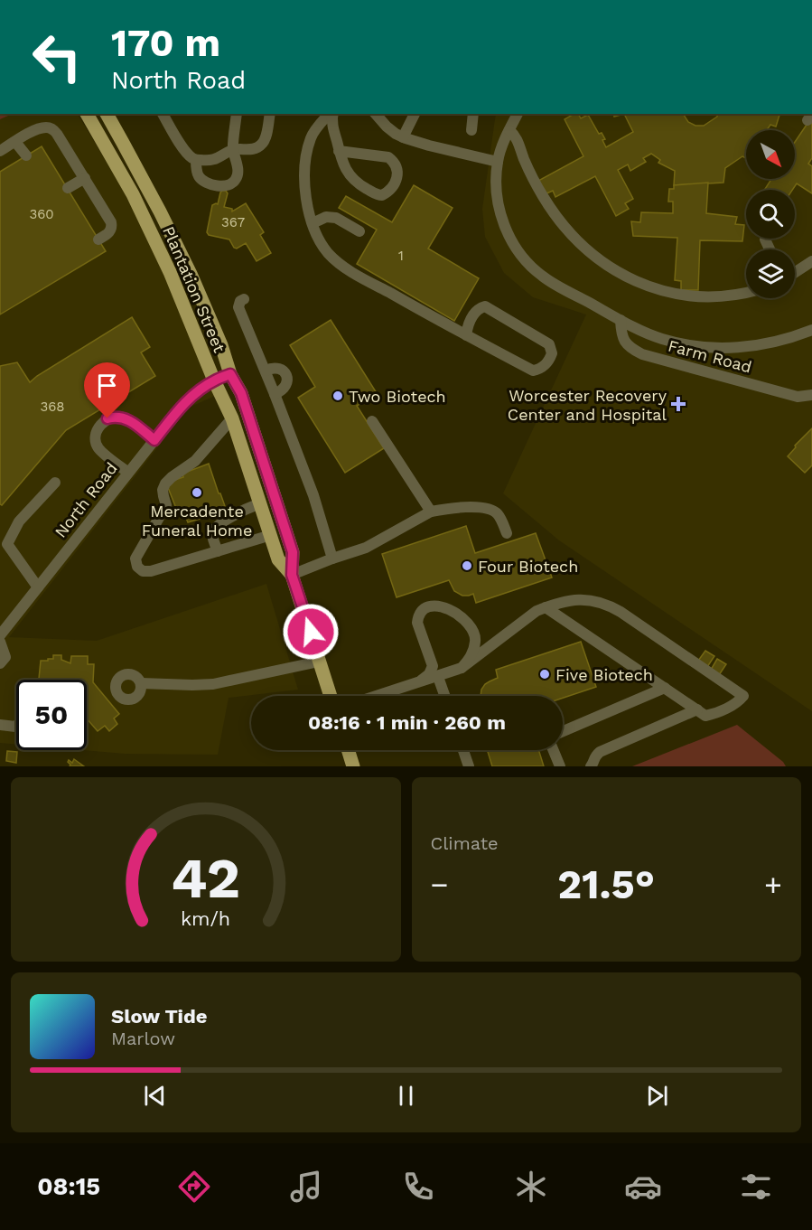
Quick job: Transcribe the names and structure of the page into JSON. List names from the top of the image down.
{
  "streets": {
    "main road": ["Plantation Street"],
    "street": ["Farm Road", "North Road"]
  },
  "crossings": [
    ["Plantation Street", "North Road"]
  ],
  "places": {
    "other": [
      "Two Biotech",
      "Mercadente Funeral Home",
      "Four Biotech",
      "Five Biotech"
    ],
    "health": ["Worcester Recovery Center and Hospital"]
  },
  "house_numbers": [
    "360",
    "367",
    "1",
    "368"
  ],
  "north": "bottom right",
  "page": {
    "turn": ["170 m", "North Road"],
    "limit": "50",
    "trip": "08:16 · 1 min · 260 m",
    "tile": "Climate",
    "heat": ["−", "21.5°", "+"],
    "song": ["Slow Tide", "Marlow"],
    "tabs": "08:15",
    "gauge": ["42", "km/h"]
  }
}
